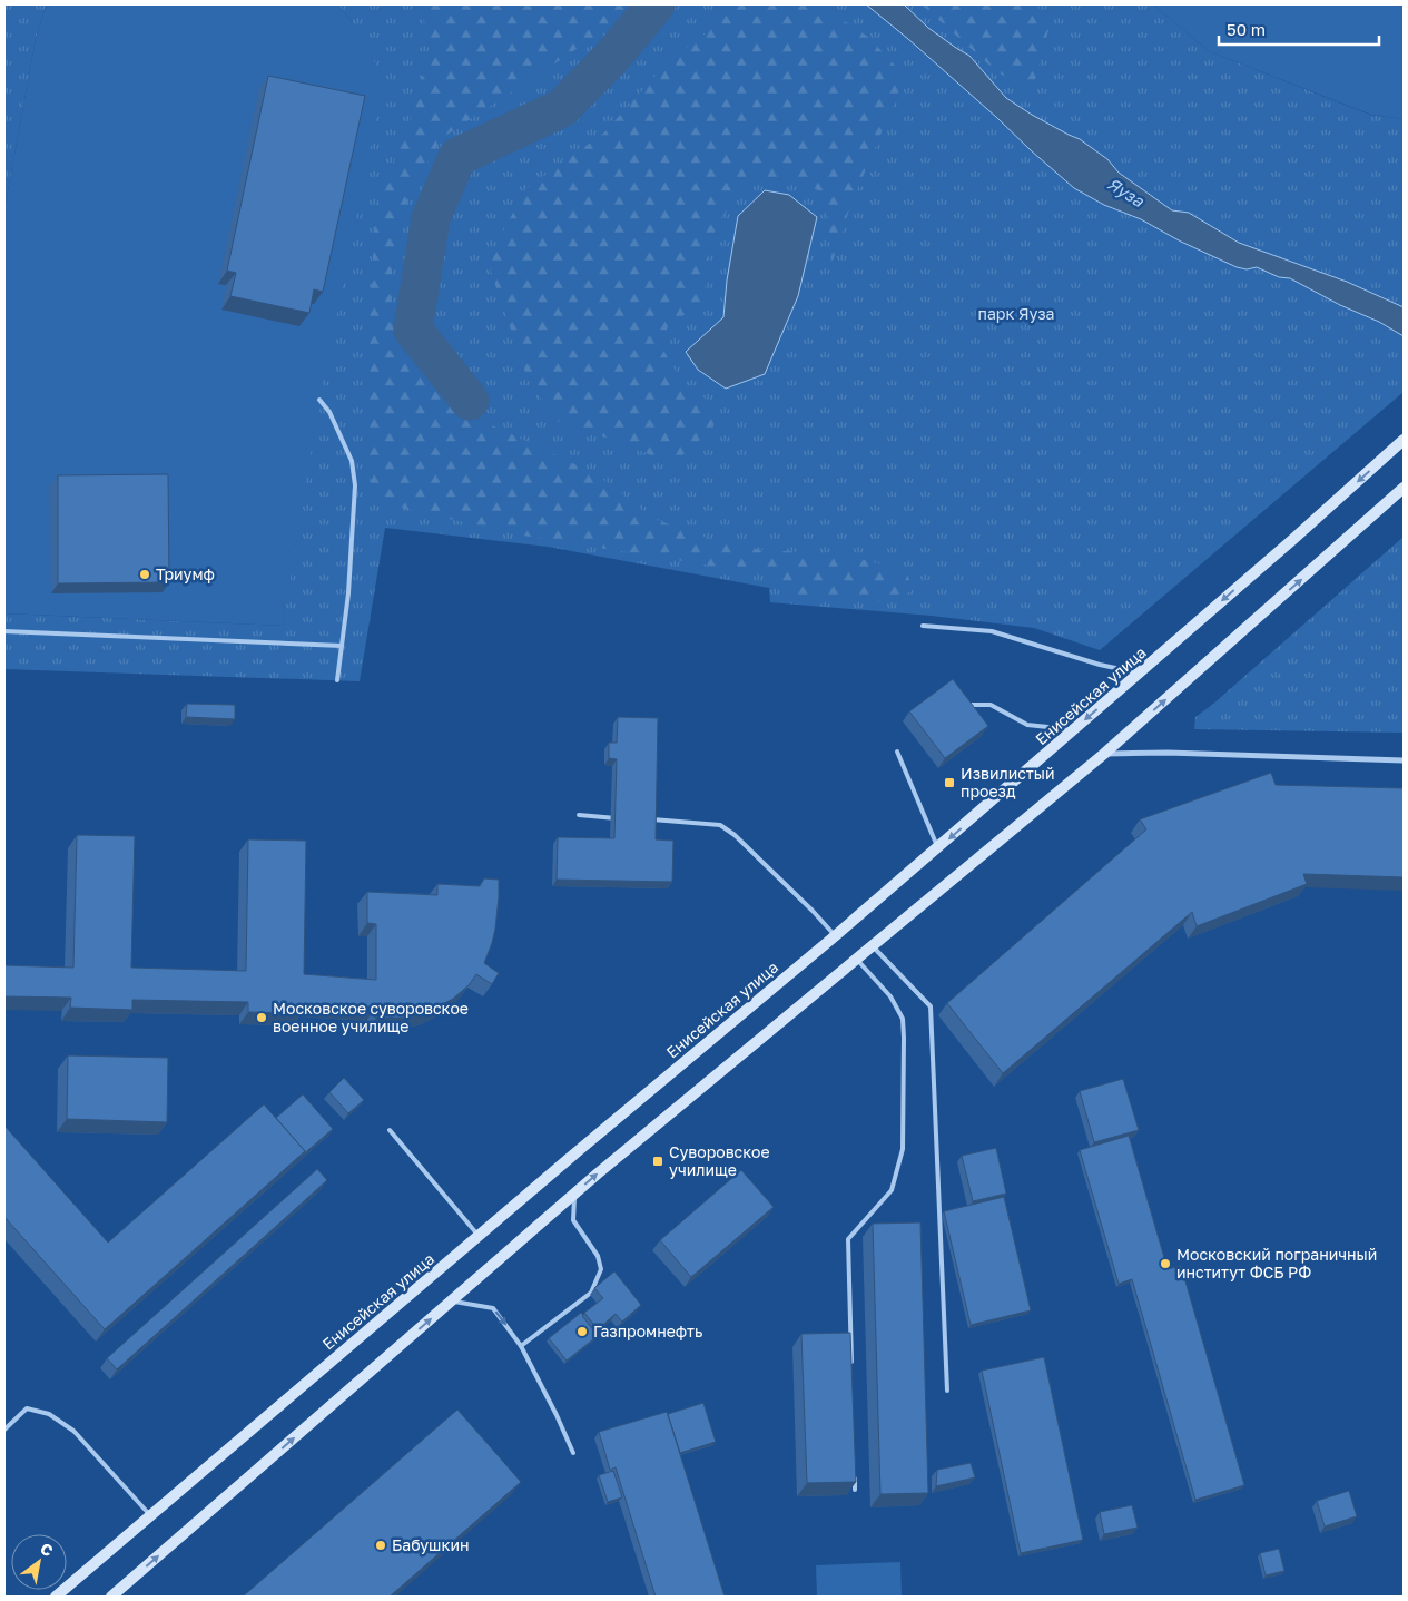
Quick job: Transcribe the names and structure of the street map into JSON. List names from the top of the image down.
{
  "streets": {
    "main road": ["Енисейская улица"]
  },
  "water": ["Яуза"],
  "parks": ["парк Яуза"],
  "places": {
    "other": [
      "Триумф",
      "Московское суворовское военное училище",
      "Московский пограничный институт ФСБ РФ",
      "Газпромнефть",
      "Бабушкин"
    ],
    "transit": ["Извилистый проезд", "Суворовское училище"]
  },
  "scale_bar": "50 m",
  "north": "top right"
}
